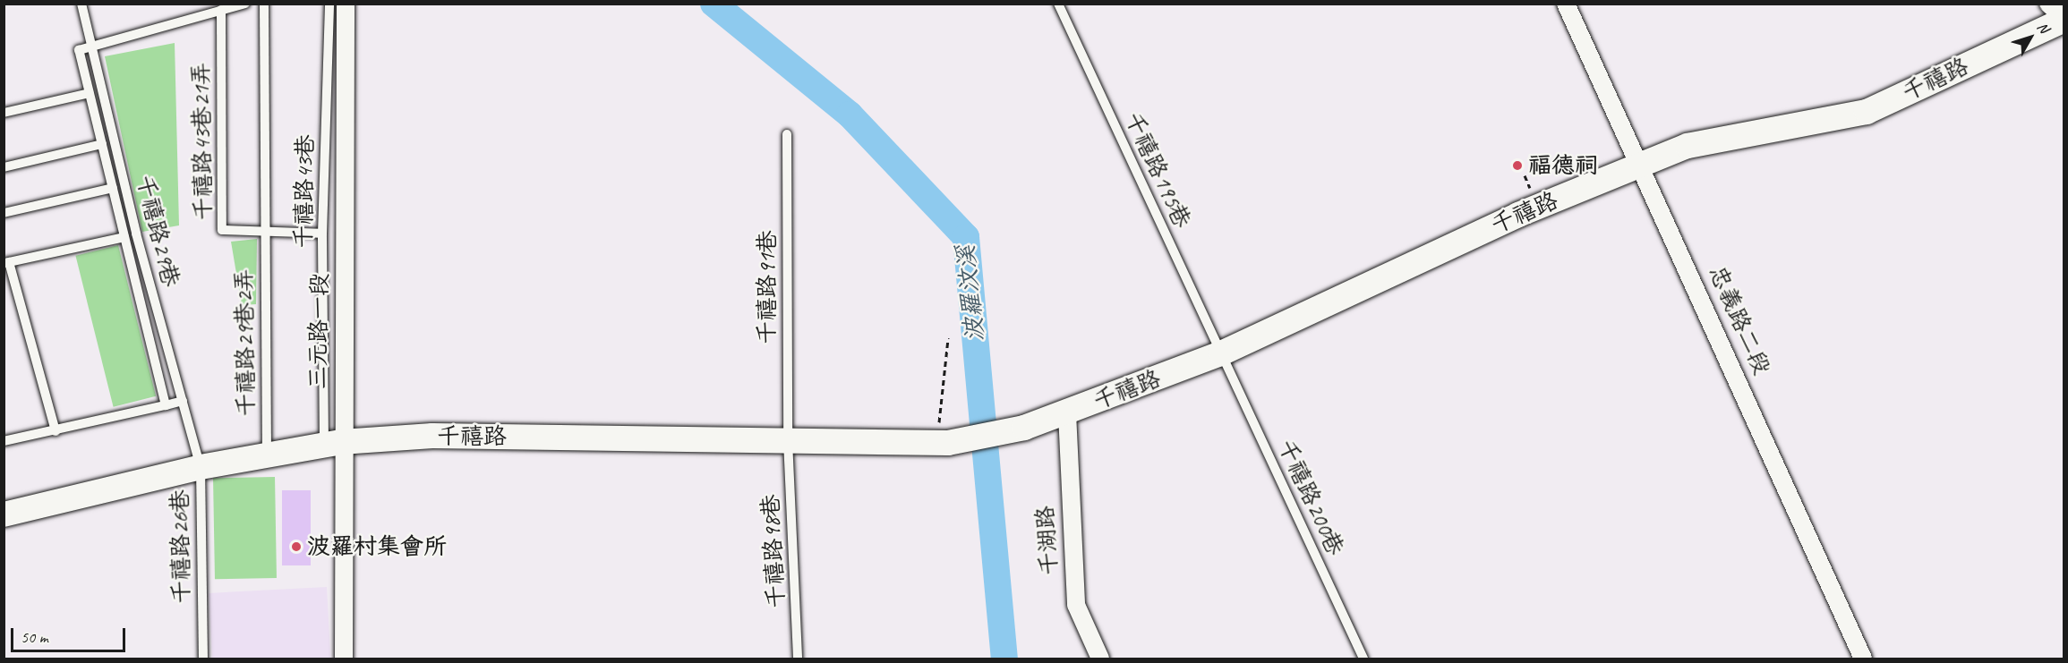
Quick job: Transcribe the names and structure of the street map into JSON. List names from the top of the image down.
{
  "streets": {
    "street": [
      "千禧路",
      "忠義路二段",
      "三元路一段",
      "千湖路"
    ],
    "lane": [
      "千禧路43巷21弄",
      "千禧路195巷",
      "千禧路43巷",
      "千禧路29巷",
      "千禧路91巷",
      "千禧路29巷2弄",
      "千禧路200巷",
      "千禧路26巷",
      "千禧路98巷"
    ]
  },
  "crossings": [
    ["千禧路", "千禧路195巷"],
    ["千禧路", "千禧路43巷"],
    ["千禧路", "千禧路29巷"],
    ["千禧路", "千禧路91巷"],
    ["千禧路", "忠義路二段"],
    ["千禧路", "三元路一段"],
    ["千禧路", "千禧路29巷2弄"],
    ["千禧路", "千禧路200巷"],
    ["千禧路", "千湖路"],
    ["千禧路", "千禧路26巷"],
    ["千禧路", "千禧路98巷"],
    ["千禧路43巷21弄", "千禧路43巷"],
    ["千禧路43巷21弄", "千禧路29巷2弄"],
    ["千禧路195巷", "千禧路200巷"],
    ["千禧路43巷", "三元路一段"],
    ["千禧路29巷", "千禧路26巷"],
    ["千禧路91巷", "千禧路98巷"]
  ],
  "water": ["波羅汶溪"],
  "places": ["福德祠", "波羅村集會所"],
  "scale_bar": "50 m",
  "north": "top right"
}
